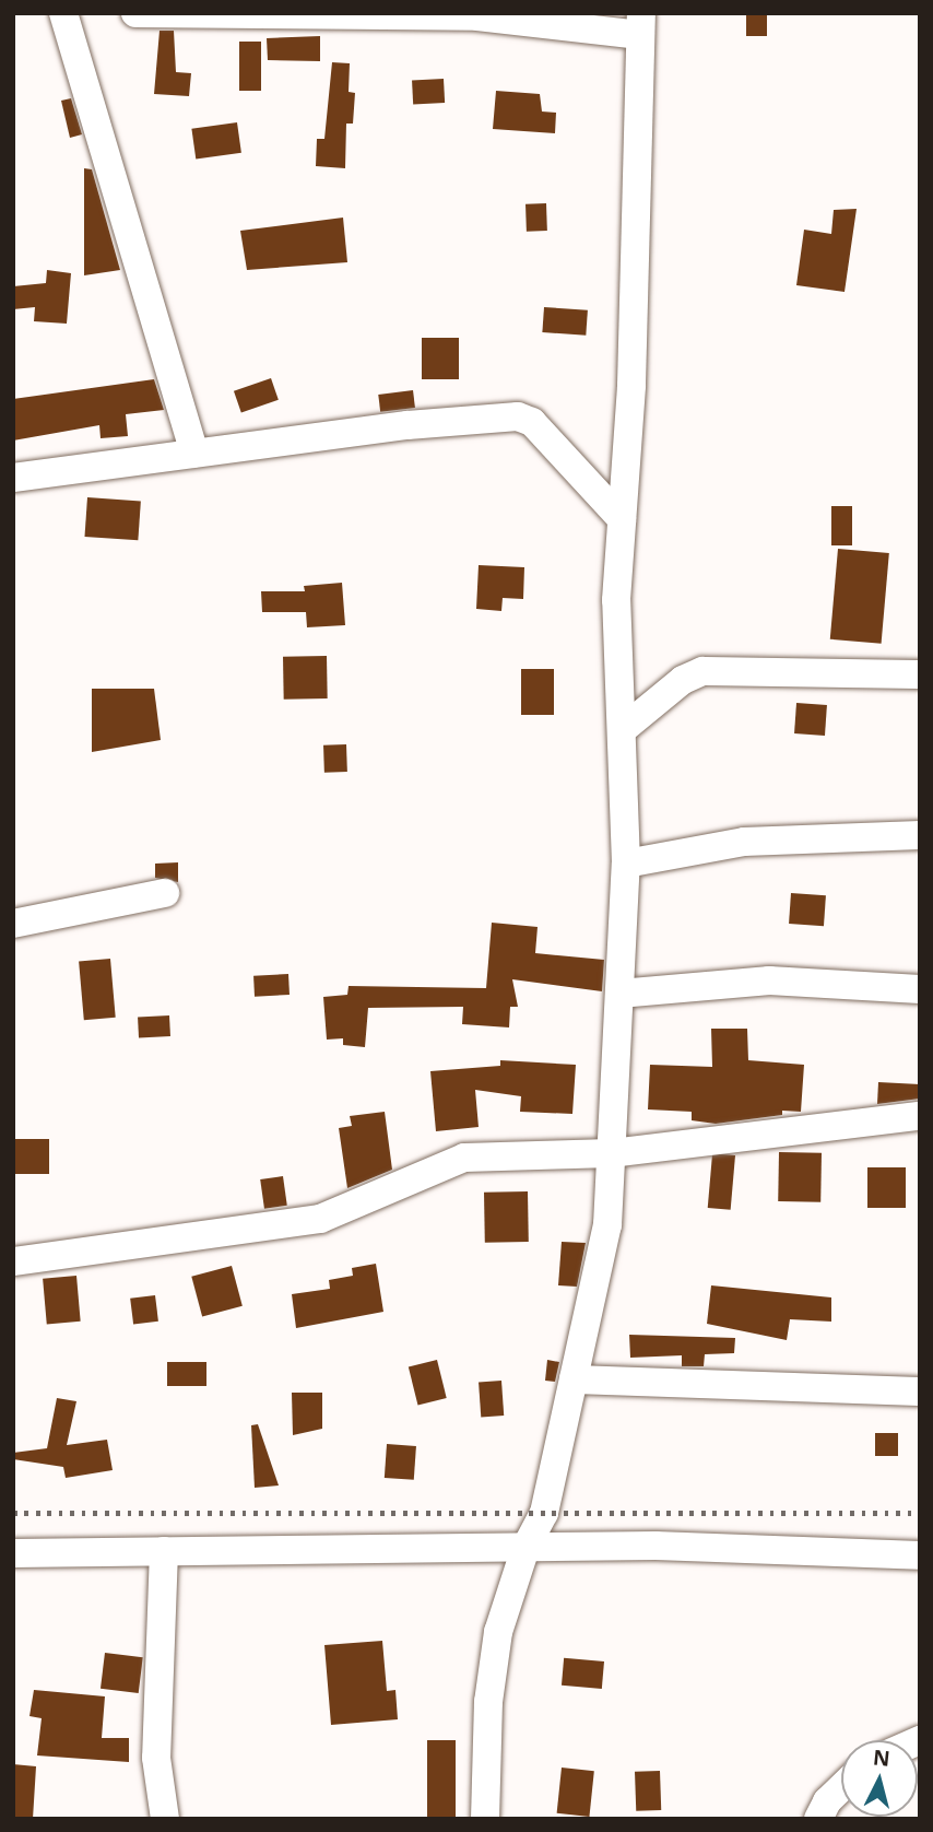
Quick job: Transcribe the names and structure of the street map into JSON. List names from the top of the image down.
{
  "north": "top"
}
